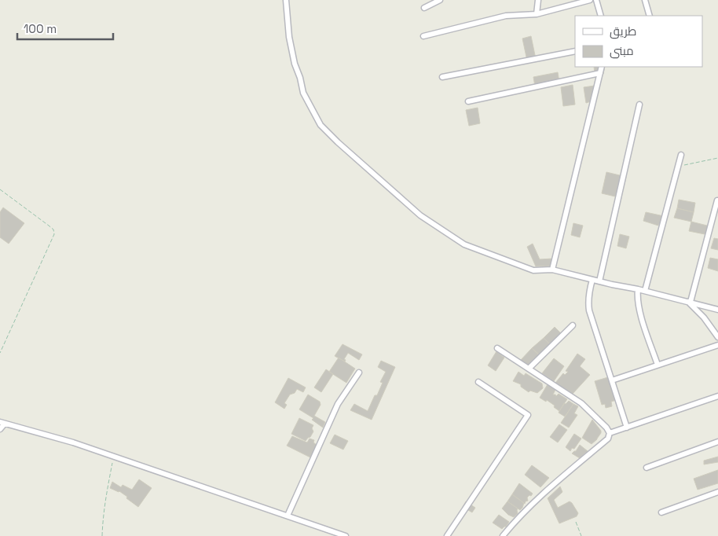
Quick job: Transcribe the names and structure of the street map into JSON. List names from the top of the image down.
{
  "legend": ["طريق", "مبنى"],
  "scale_bar": "100 m"
}
